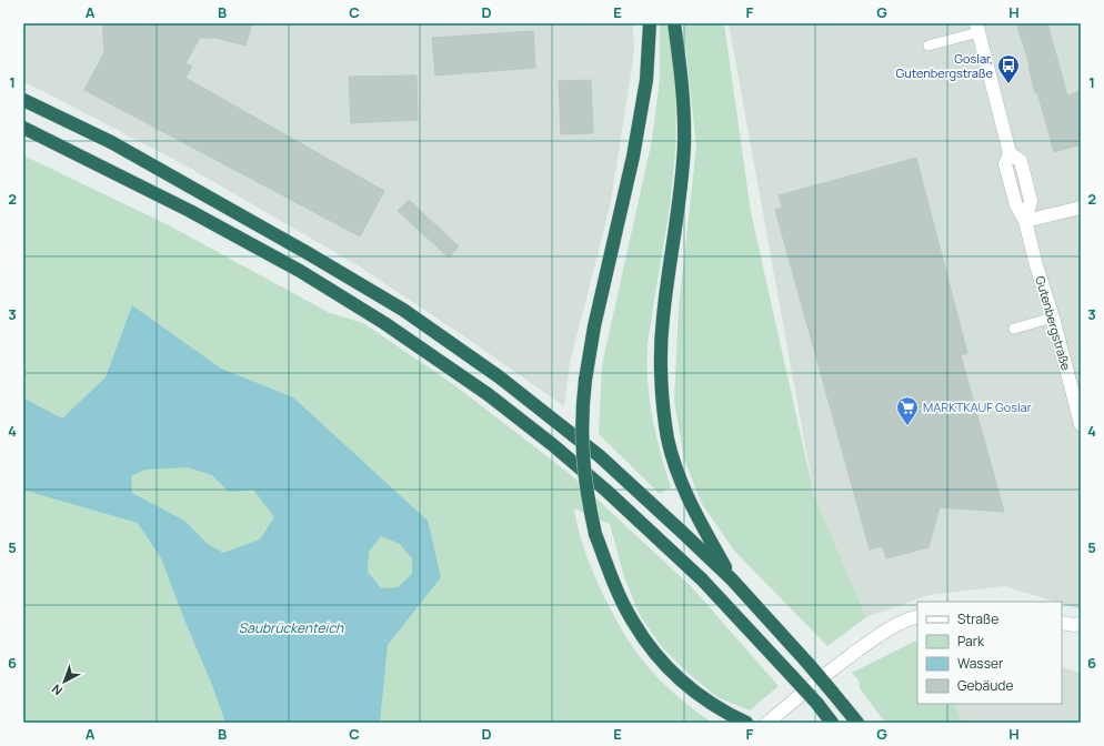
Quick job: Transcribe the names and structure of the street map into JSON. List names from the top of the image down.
{
  "streets": {
    "street": ["Gutenbergstraße"]
  },
  "water": ["Saubrückenteich"],
  "places": {
    "bus stop": ["Goslar, Gutenbergstraße"],
    "supermarket": ["MARKTKAUF Goslar"]
  },
  "legend": [
    "Straße",
    "Park",
    "Wasser",
    "Gebäude"
  ],
  "north": "bottom left",
  "grid": {
    "columns": [
      "A",
      "B",
      "C",
      "D",
      "E",
      "F",
      "G",
      "H"
    ],
    "rows": [
      "1",
      "2",
      "3",
      "4",
      "5",
      "6"
    ]
  }
}
